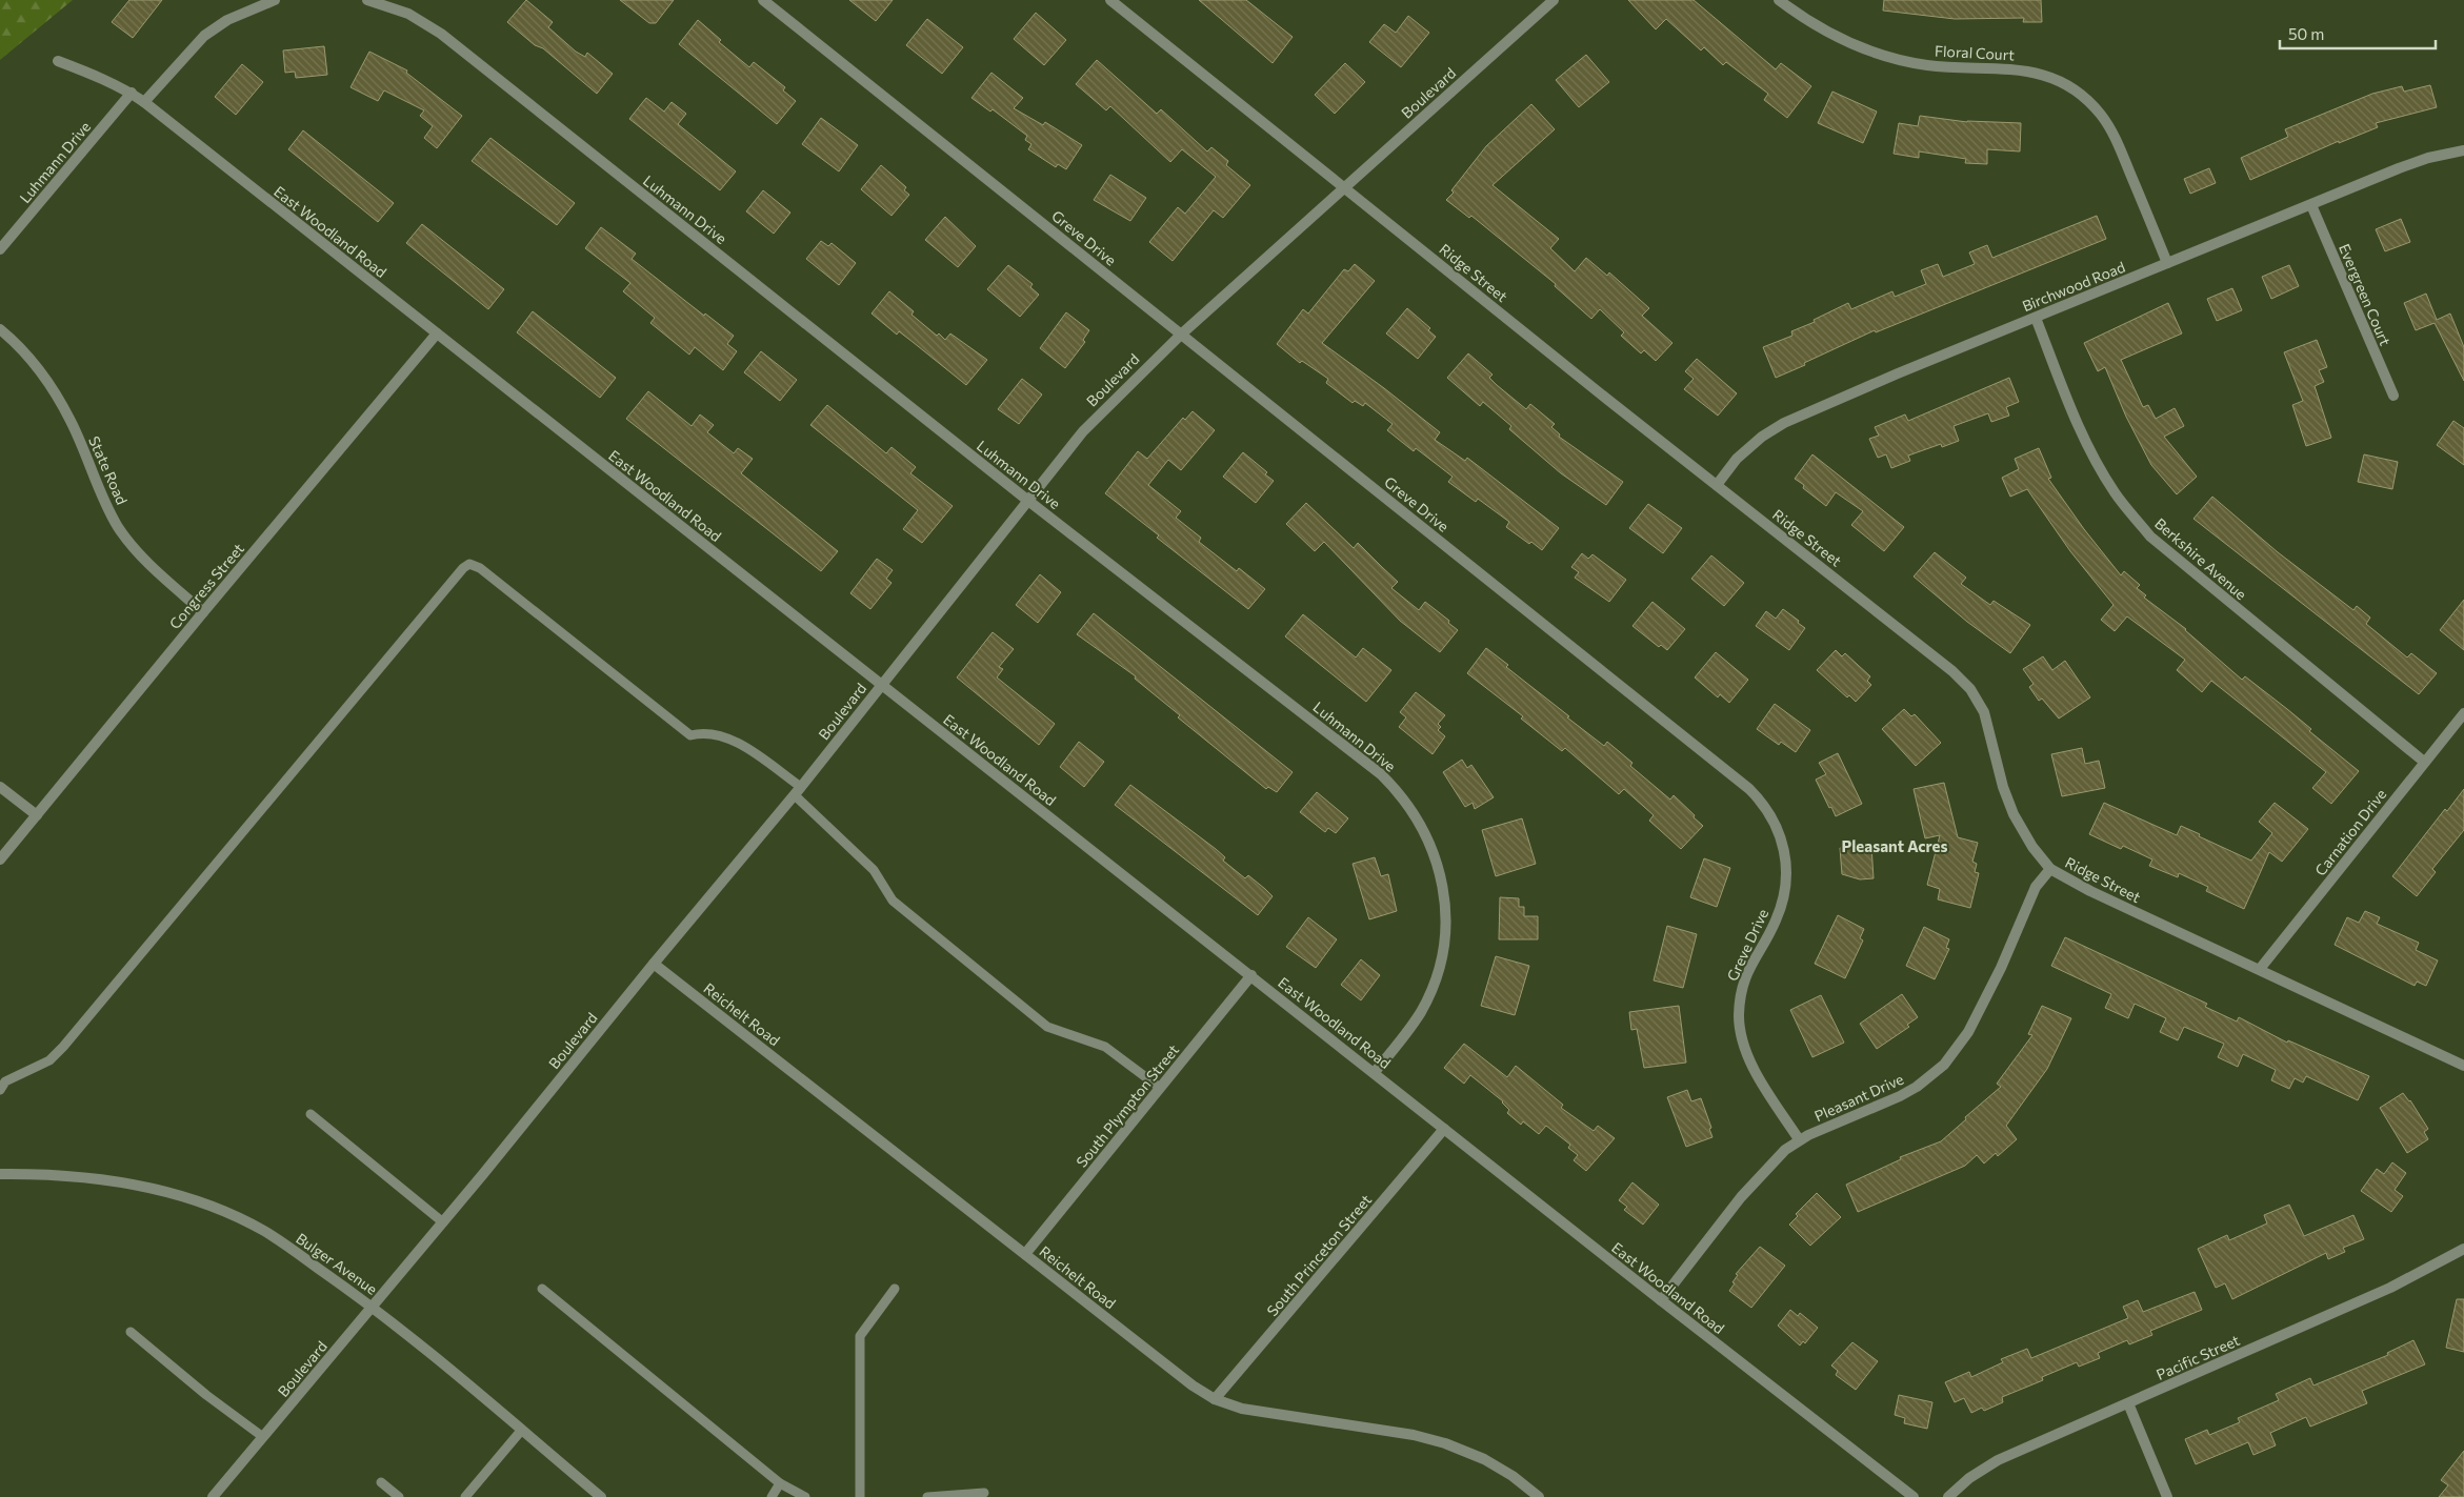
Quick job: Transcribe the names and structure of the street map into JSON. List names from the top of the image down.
{
  "streets": {
    "street": [
      "Floral Court",
      "Boulevard",
      "Luhmann Drive",
      "East Woodland Road",
      "Greve Drive",
      "Ridge Street",
      "Birchwood Road",
      "Evergreen Court",
      "State Road",
      "Berkshire Avenue",
      "Congress Street",
      "Carnation Drive",
      "Reichelt Road",
      "Pleasant Drive",
      "South Plympton Street",
      "South Princeton Street",
      "Bulger Avenue",
      "Pacific Street"
    ]
  },
  "crossings": [
    ["Floral Court", "Birchwood Road"],
    ["Boulevard", "Luhmann Drive"],
    ["Boulevard", "East Woodland Road"],
    ["Boulevard", "Greve Drive"],
    ["Boulevard", "Ridge Street"],
    ["Boulevard", "Reichelt Road"],
    ["Boulevard", "Bulger Avenue"],
    ["Luhmann Drive", "East Woodland Road"],
    ["East Woodland Road", "Congress Street"],
    ["East Woodland Road", "Pleasant Drive"],
    ["East Woodland Road", "South Plympton Street"],
    ["East Woodland Road", "South Princeton Street"],
    ["Greve Drive", "Pleasant Drive"],
    ["Ridge Street", "Birchwood Road"],
    ["Ridge Street", "Carnation Drive"],
    ["Ridge Street", "Pleasant Drive"],
    ["Birchwood Road", "Evergreen Court"],
    ["Birchwood Road", "Berkshire Avenue"],
    ["State Road", "Congress Street"],
    ["Berkshire Avenue", "Carnation Drive"],
    ["Reichelt Road", "South Plympton Street"],
    ["Reichelt Road", "South Princeton Street"]
  ],
  "districts": ["Pleasant Acres"],
  "scale_bar": "50 m"
}
